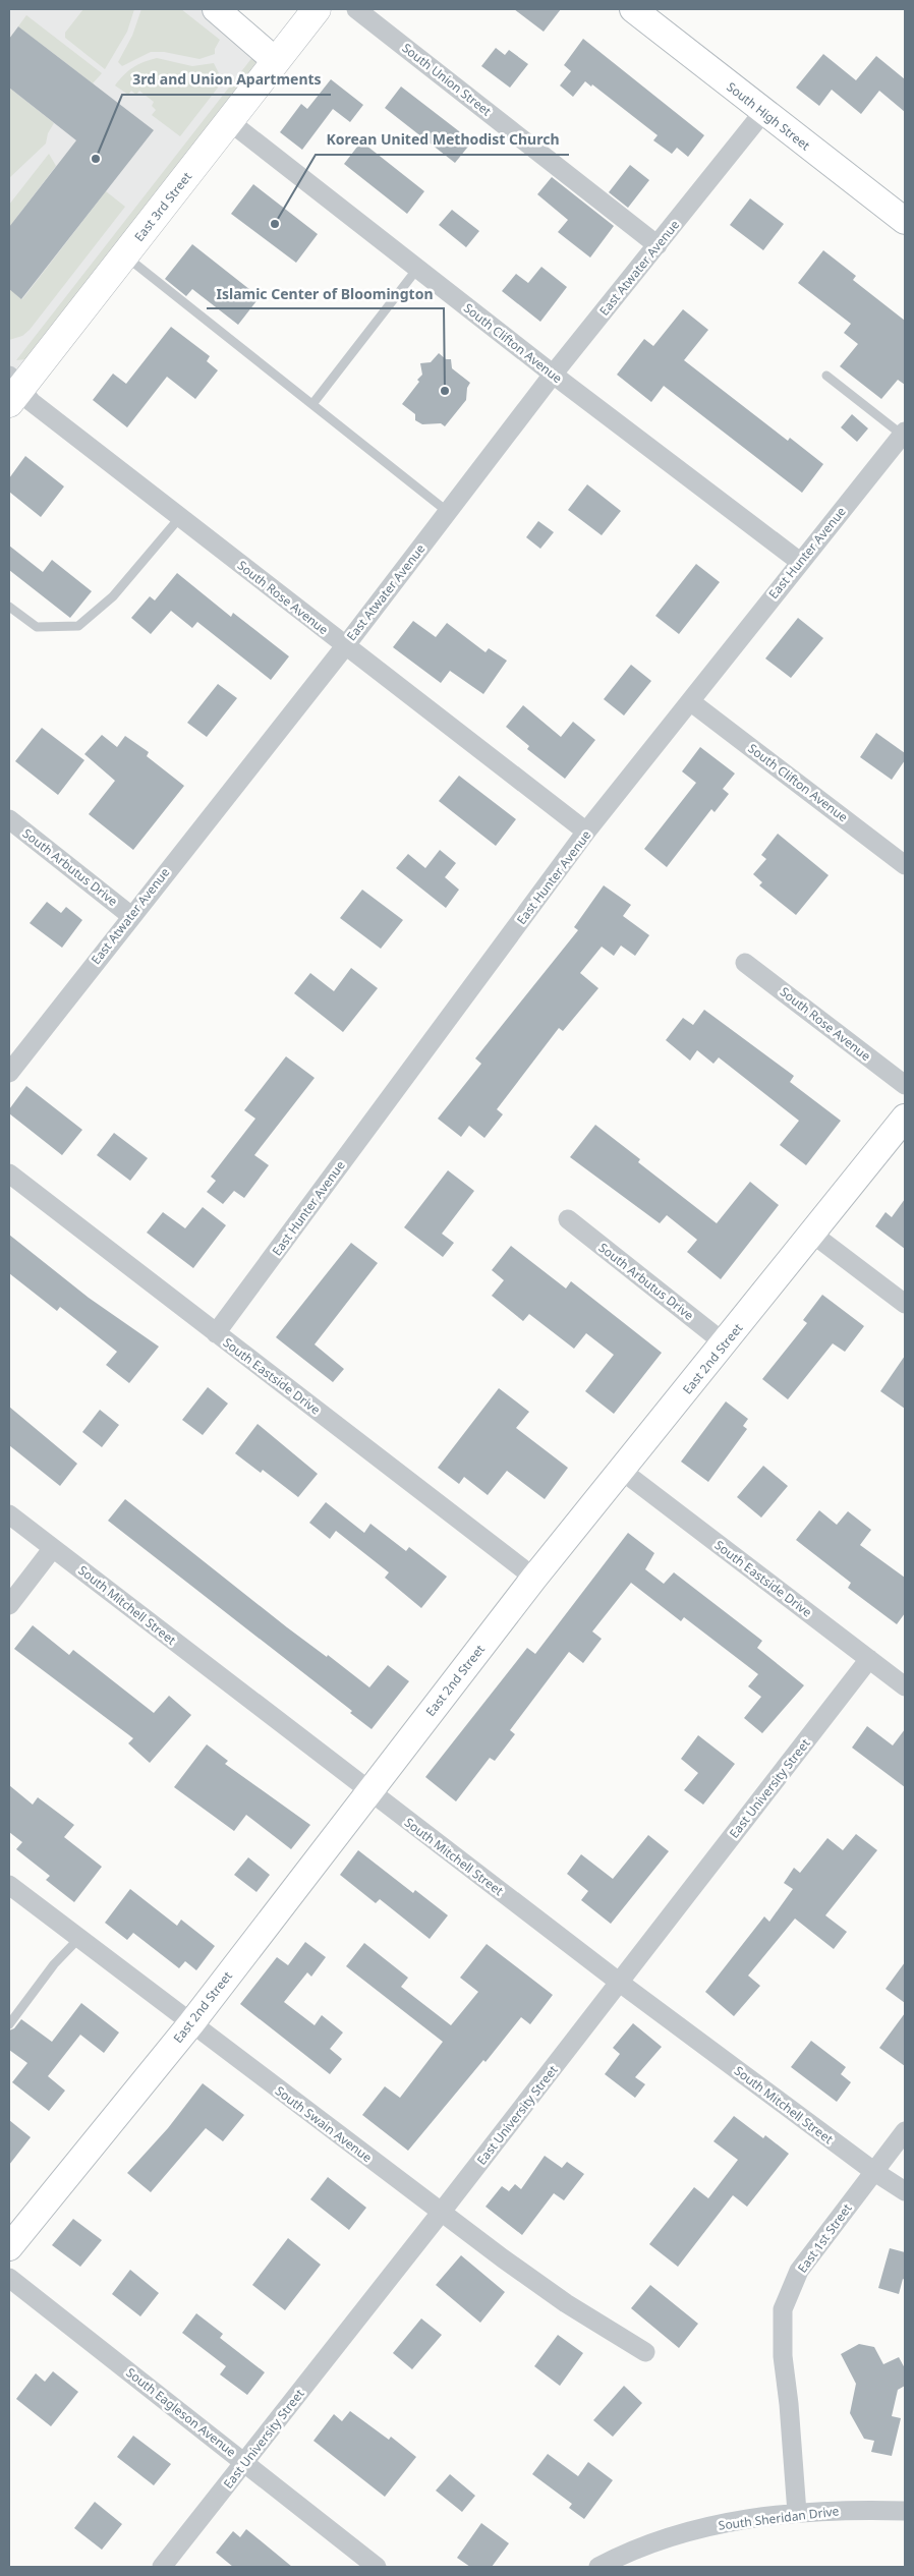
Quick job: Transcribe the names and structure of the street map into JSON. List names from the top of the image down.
{
  "streets": {
    "main road": ["East 3rd Street"],
    "street": [
      "South Union Street",
      "South High Street",
      "East Atwater Avenue",
      "South Clifton Avenue",
      "East Hunter Avenue",
      "South Rose Avenue",
      "South Arbutus Drive",
      "East 2nd Street",
      "South Eastside Drive",
      "South Mitchell Street",
      "East University Street",
      "South Swain Avenue",
      "East 1st Street",
      "South Eagleson Avenue",
      "South Sheridan Drive"
    ]
  },
  "crossings": [
    ["South Union Street", "East Atwater Avenue"],
    ["South High Street", "East Atwater Avenue"],
    ["East 3rd Street", "South Clifton Avenue"],
    ["East 3rd Street", "South Rose Avenue"],
    ["East Atwater Avenue", "South Clifton Avenue"],
    ["East Atwater Avenue", "South Rose Avenue"],
    ["East Atwater Avenue", "South Arbutus Drive"],
    ["South Clifton Avenue", "East Hunter Avenue"],
    ["East Hunter Avenue", "South Rose Avenue"],
    ["East Hunter Avenue", "South Eastside Drive"],
    ["South Arbutus Drive", "East 2nd Street"],
    ["East 2nd Street", "South Eastside Drive"],
    ["East 2nd Street", "South Mitchell Street"],
    ["East 2nd Street", "South Swain Avenue"],
    ["South Eastside Drive", "East University Street"],
    ["South Mitchell Street", "East University Street"],
    ["South Mitchell Street", "East 1st Street"],
    ["East University Street", "South Swain Avenue"],
    ["East University Street", "South Eagleson Avenue"],
    ["East 1st Street", "South Sheridan Drive"]
  ],
  "places": ["3rd and Union Apartments", "Korean United Methodist Church", "Islamic Center of Bloomington"]
}
